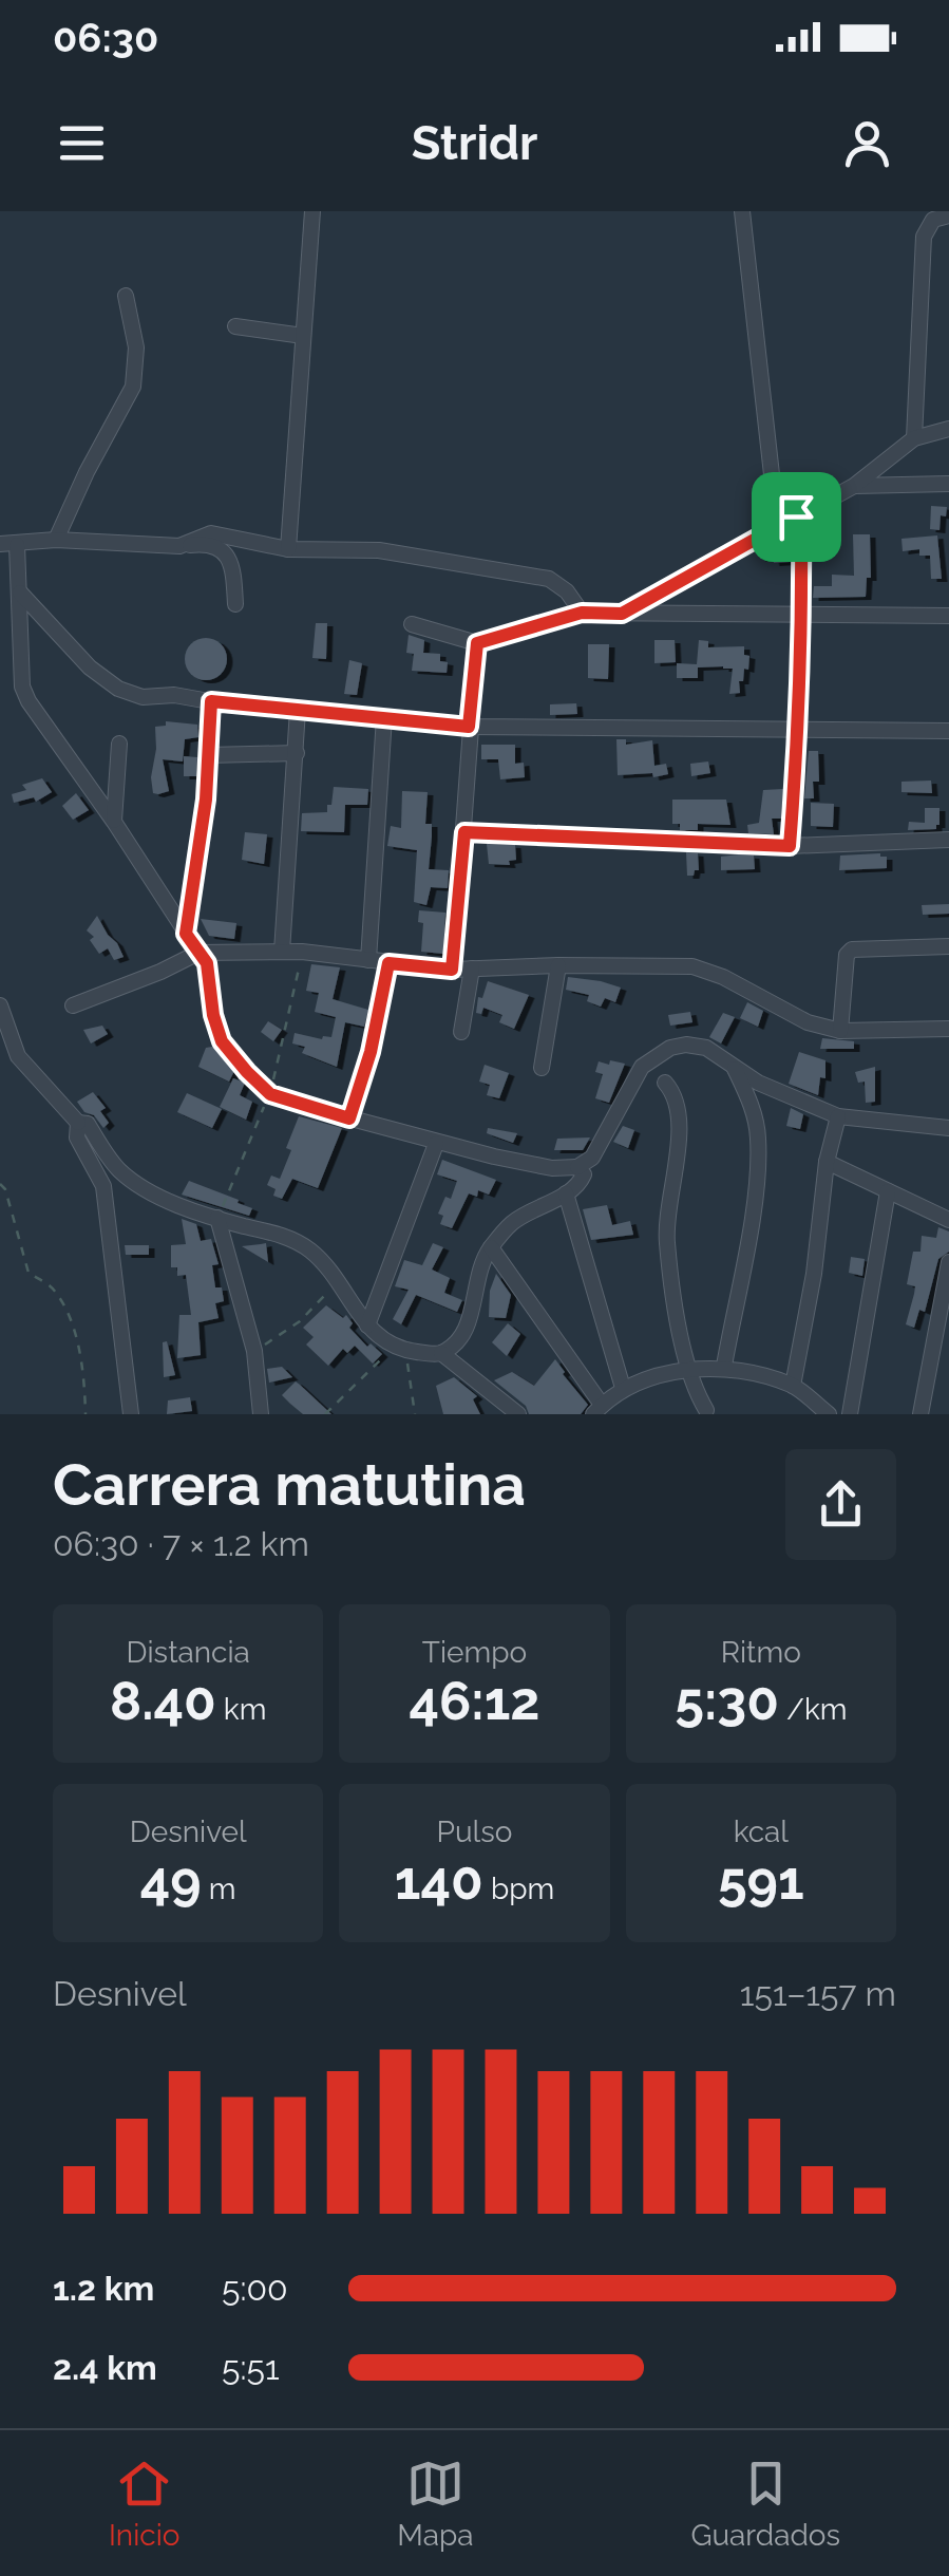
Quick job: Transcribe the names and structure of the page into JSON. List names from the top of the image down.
{
  "page": {
    "status": "06:30",
    "header": "Stridr",
    "heading": ["Carrera matutina", "06:30 · 7 × 1.2 km"],
    "stats": [
      ["Distancia", "8.40 km"],
      ["Tiempo", "46:12"],
      ["Ritmo", "5:30 /km"],
      ["Desnivel", "49 m"],
      ["Pulso", "140 bpm"],
      ["kcal", "591"]
    ],
    "chart": ["Desnivel", "151–157 m"],
    "list": [
      {
        "name": "1.2 km",
        "note": "5:00"
      },
      {
        "name": "2.4 km",
        "note": "5:51"
      }
    ],
    "tabs": ["Inicio", "Mapa", "Guardados"]
  }
}
